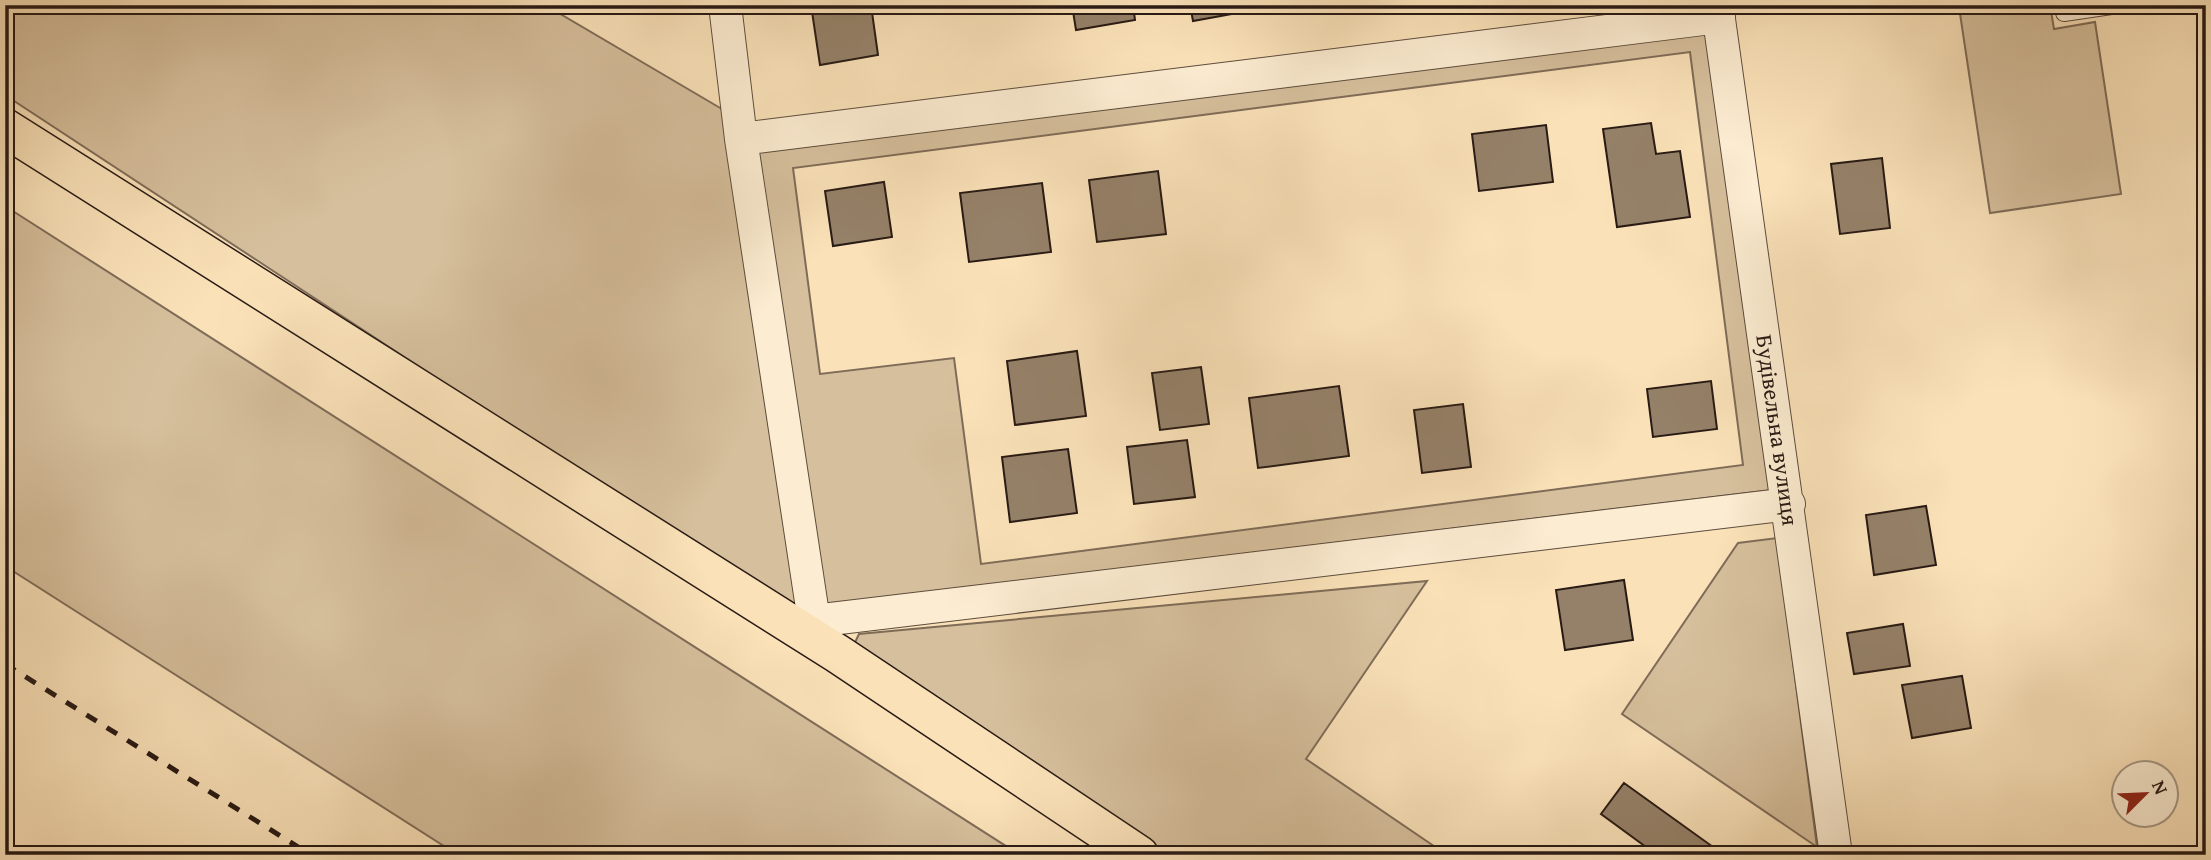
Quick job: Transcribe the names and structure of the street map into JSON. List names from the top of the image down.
{
  "streets": {
    "street": ["Будівельна вулиця"]
  },
  "north": "top right"
}
